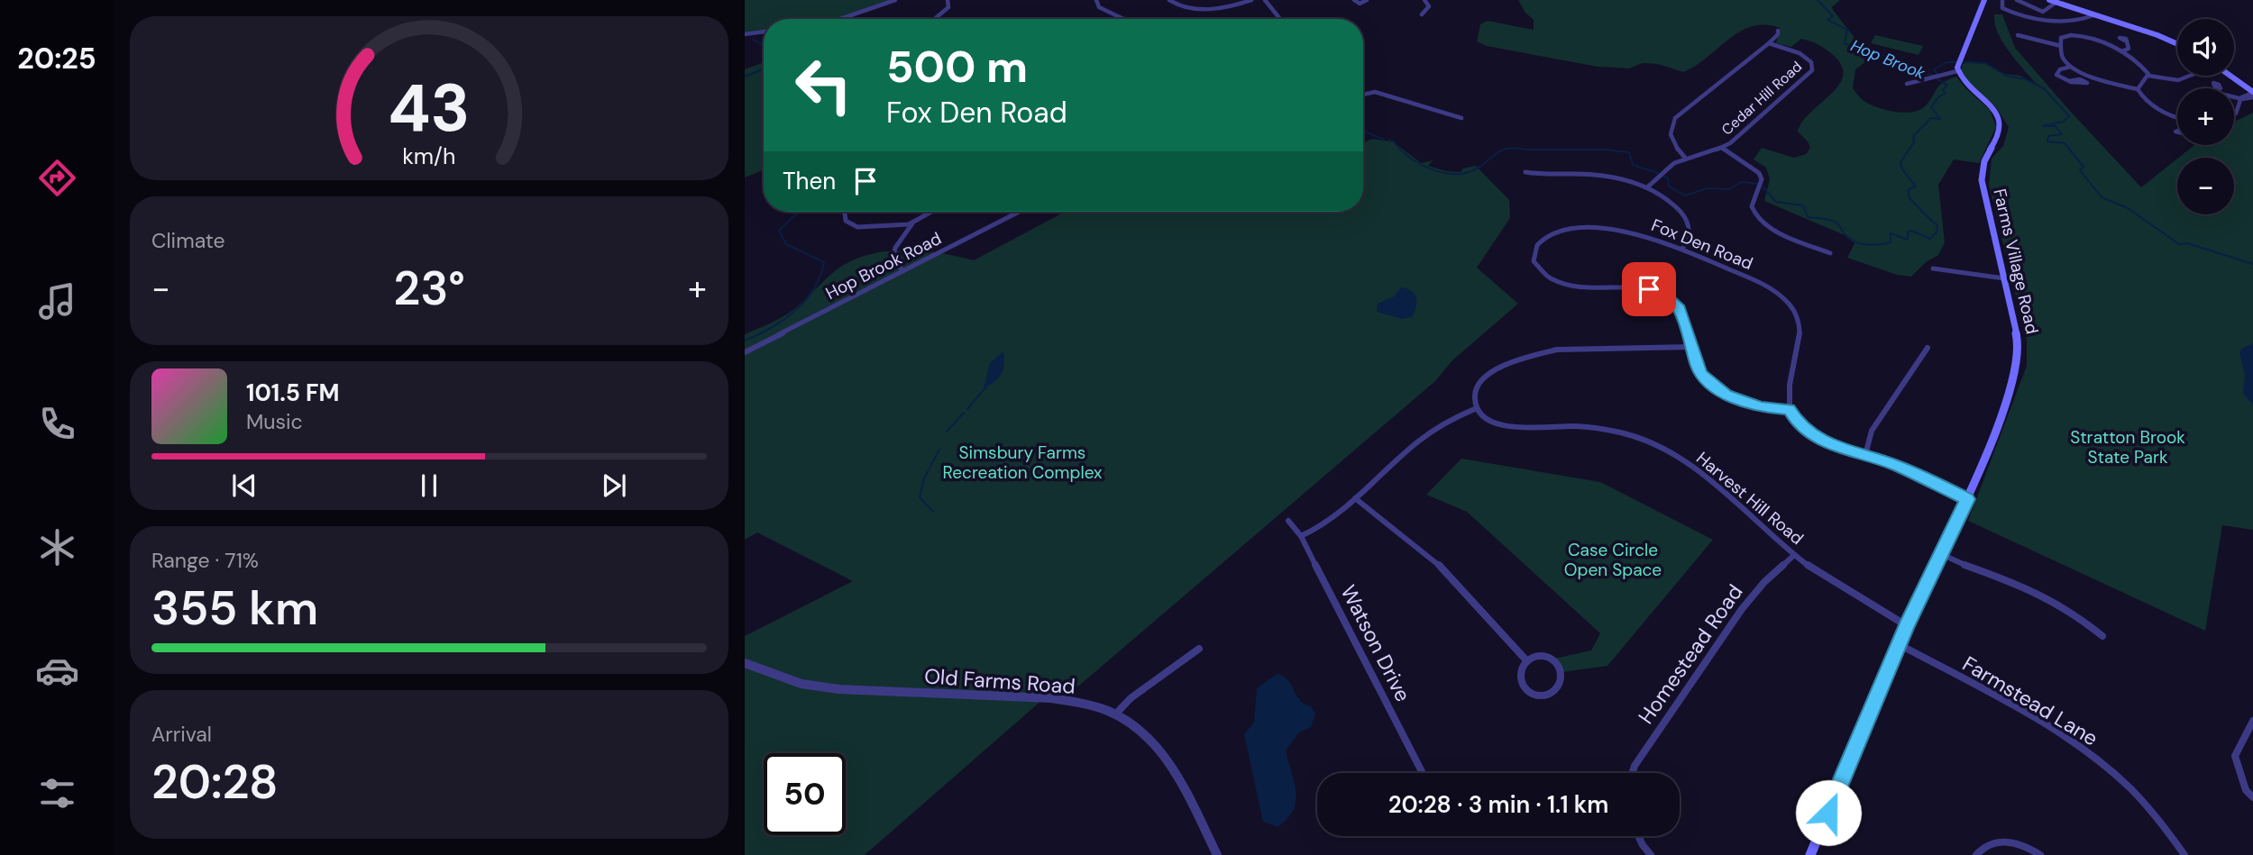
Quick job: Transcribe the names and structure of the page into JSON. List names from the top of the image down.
{
  "streets": {
    "main road": ["Farms Village Road"],
    "street": [
      "Cedar Hill Road",
      "Fox Den Road",
      "Hop Brook Road",
      "Harvest Hill Road",
      "Watson Drive",
      "Homestead Road",
      "Old Farms Road",
      "Farmstead Lane"
    ]
  },
  "crossings": [
    ["Farms Village Road", "Harvest Hill Road"],
    ["Farms Village Road", "Farmstead Lane"],
    ["Harvest Hill Road", "Homestead Road"]
  ],
  "water": ["Hop Brook"],
  "parks": ["Stratton Brook State Park", "Simsbury Farms Recreation Complex", "Case Circle Open Space"],
  "page": {
    "tabs": "20:25",
    "map_buttons": ["+", "−"],
    "turn": ["500 m", "Fox Den Road"],
    "then": "Then",
    "tile": [
      "Climate",
      ["Range · 71%", "355 km"],
      ["Arrival", "20:28"]
    ],
    "heat": ["−", "23°", "+"],
    "song": ["101.5 FM", "Music"],
    "limit": "50",
    "trip": "20:28 · 3 min · 1.1 km",
    "gauge": ["43", "km/h"]
  }
}
